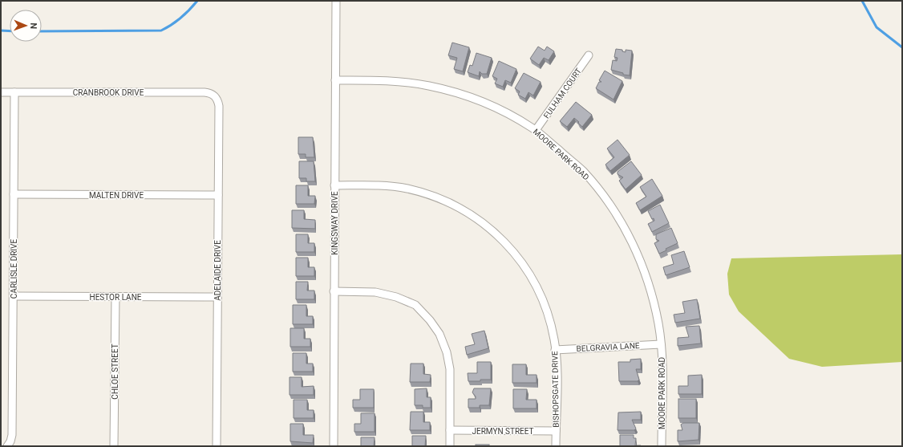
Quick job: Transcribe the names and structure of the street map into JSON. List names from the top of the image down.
{
  "streets": {
    "street": [
      "CRANBROOK DRIVE",
      "FULHAM COURT",
      "MOORE PARK ROAD",
      "MALTEN DRIVE",
      "KINGSWAY DRIVE",
      "CARLISLE DRIVE",
      "ADELAIDE DRIVE",
      "HESTOR LANE",
      "BELGRAVIA LANE",
      "CHLOE STREET",
      "BISHOPSGATE DRIVE",
      "JERMYN STREET"
    ]
  },
  "crossings": [
    ["CRANBROOK DRIVE", "CARLISLE DRIVE"],
    ["CRANBROOK DRIVE", "ADELAIDE DRIVE"],
    ["FULHAM COURT", "MOORE PARK ROAD"],
    ["MOORE PARK ROAD", "KINGSWAY DRIVE"],
    ["MOORE PARK ROAD", "BELGRAVIA LANE"],
    ["MALTEN DRIVE", "CARLISLE DRIVE"],
    ["MALTEN DRIVE", "ADELAIDE DRIVE"],
    ["KINGSWAY DRIVE", "BISHOPSGATE DRIVE"],
    ["CARLISLE DRIVE", "HESTOR LANE"],
    ["ADELAIDE DRIVE", "HESTOR LANE"],
    ["HESTOR LANE", "CHLOE STREET"],
    ["BELGRAVIA LANE", "BISHOPSGATE DRIVE"],
    ["BISHOPSGATE DRIVE", "JERMYN STREET"]
  ],
  "north": "right"
}
